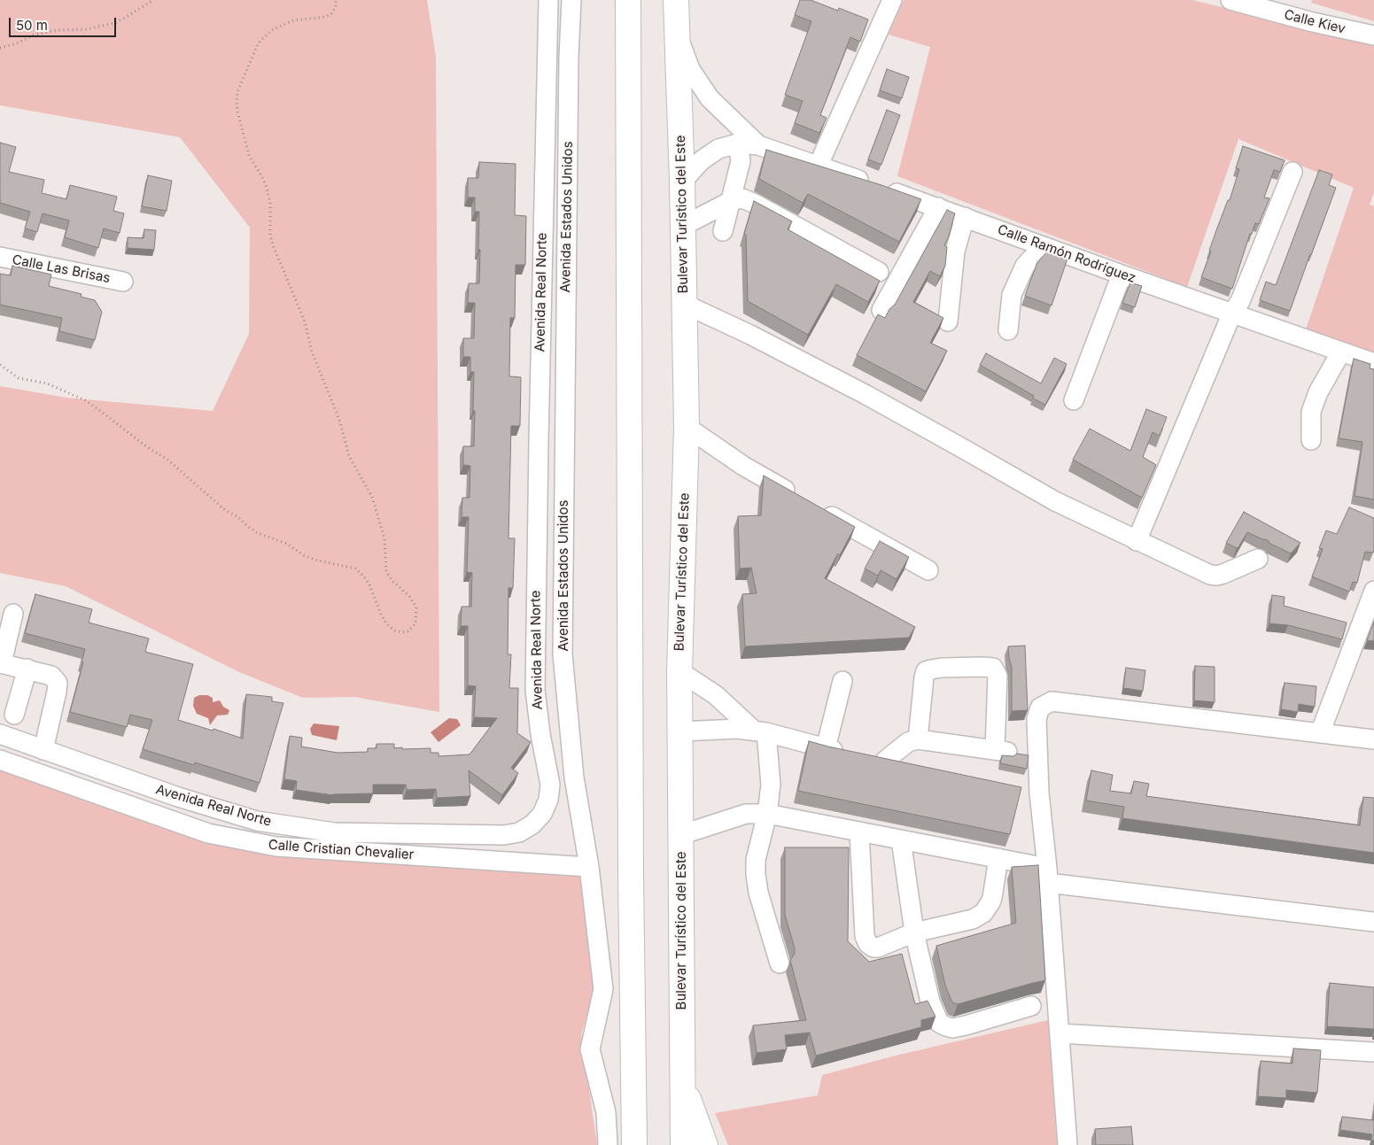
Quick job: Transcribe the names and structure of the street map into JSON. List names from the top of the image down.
{
  "streets": {
    "highway": ["Bulevar Turístico del Este"],
    "street": [
      "Calle Kiev",
      "Avenida Estados Unidos",
      "Calle Ramón Rodríguez",
      "Calle Las Brisas",
      "Avenida Real Norte",
      "Calle Cristian Chevalier"
    ]
  },
  "crossings": [
    ["Avenida Estados Unidos", "Calle Cristian Chevalier"]
  ],
  "scale_bar": "50 m"
}
